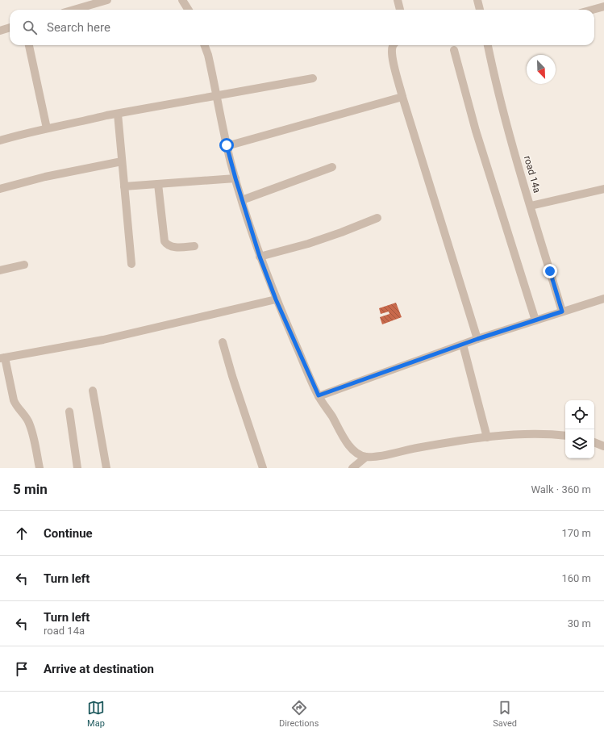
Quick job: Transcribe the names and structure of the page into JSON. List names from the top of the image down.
{
  "streets": {
    "street": ["road 14a"]
  },
  "north": "bottom right",
  "page": {
    "search": "Search here",
    "heading": ["5 min", "Walk · 360 m"],
    "list": [
      ["Continue", "170 m"],
      ["Turn left", "160 m"],
      ["Turn left", "road 14a", "30 m"],
      "Arrive at destination"
    ],
    "nav": ["Map", "Directions", "Saved"]
  }
}
